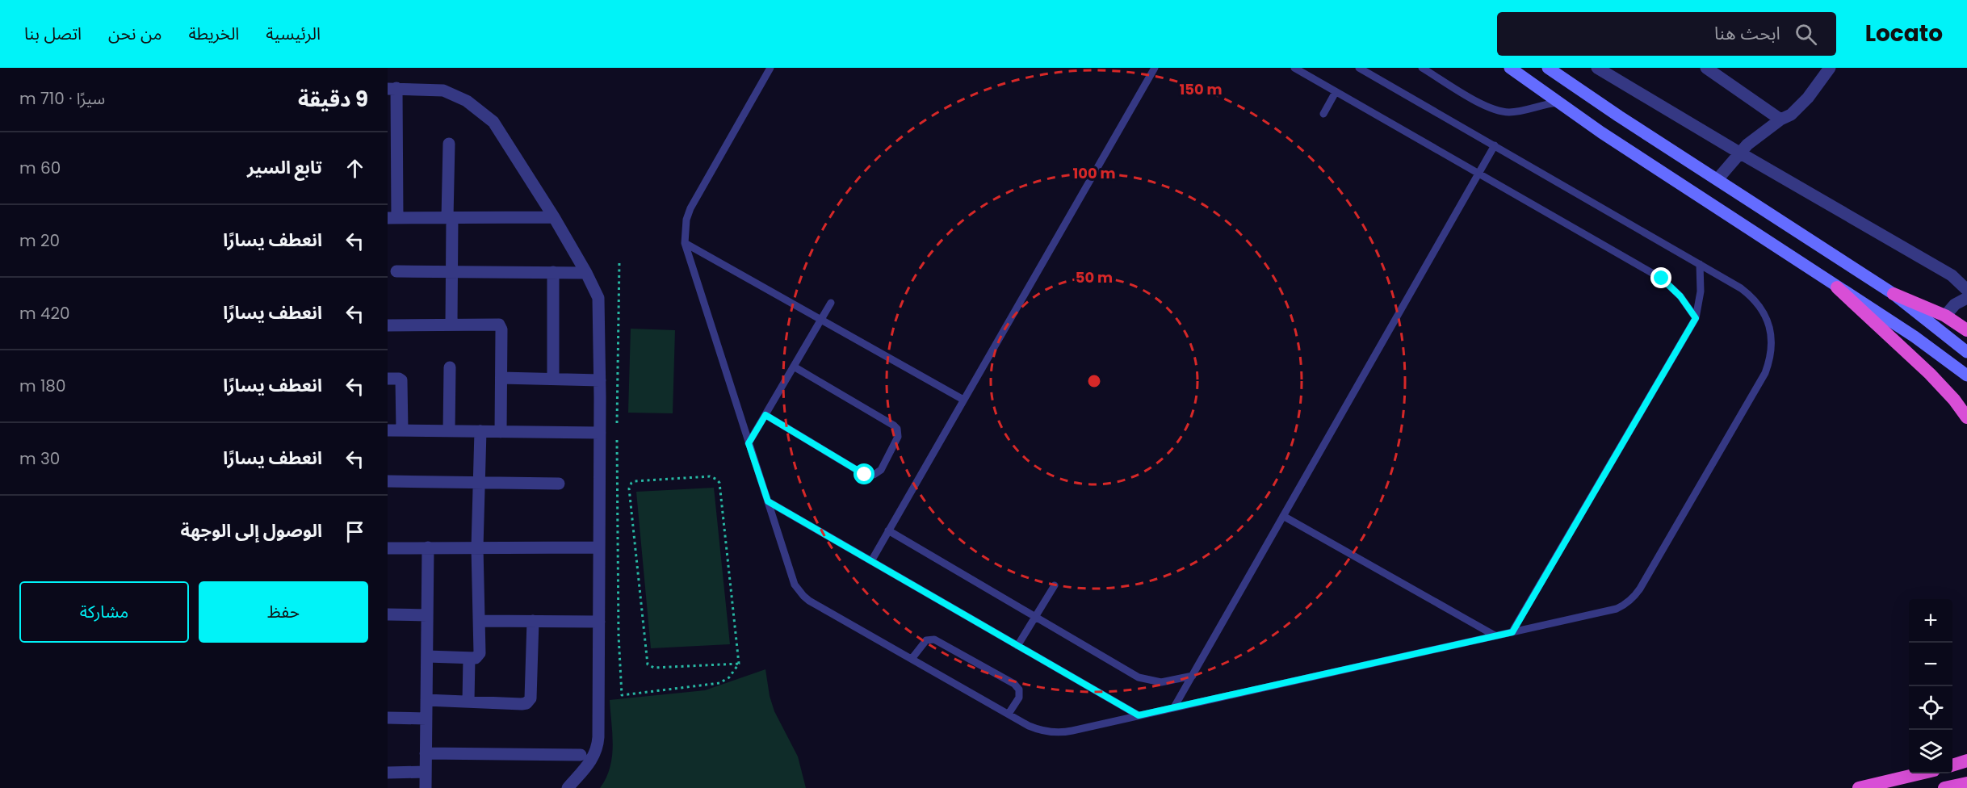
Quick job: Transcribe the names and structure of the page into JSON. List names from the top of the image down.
{
  "page": {
    "header": "Locato",
    "search": "ابحث هنا",
    "nav": [
      "الرئيسية",
      "الخريطة",
      "من نحن",
      "اتصل بنا"
    ],
    "heading": ["9 دقيقة", "سيرًا · 710 m"],
    "list": [
      ["تابع السير", "60 m"],
      ["انعطف يسارًا", "20 m"],
      ["انعطف يسارًا", "420 m"],
      ["انعطف يسارًا", "180 m"],
      ["انعطف يسارًا", "30 m"],
      "الوصول إلى الوجهة"
    ],
    "buttons": ["حفظ", "مشاركة"],
    "map_buttons": ["+", "−"]
  },
  "rings": ["150 m", "100 m", "50 m"]
}
